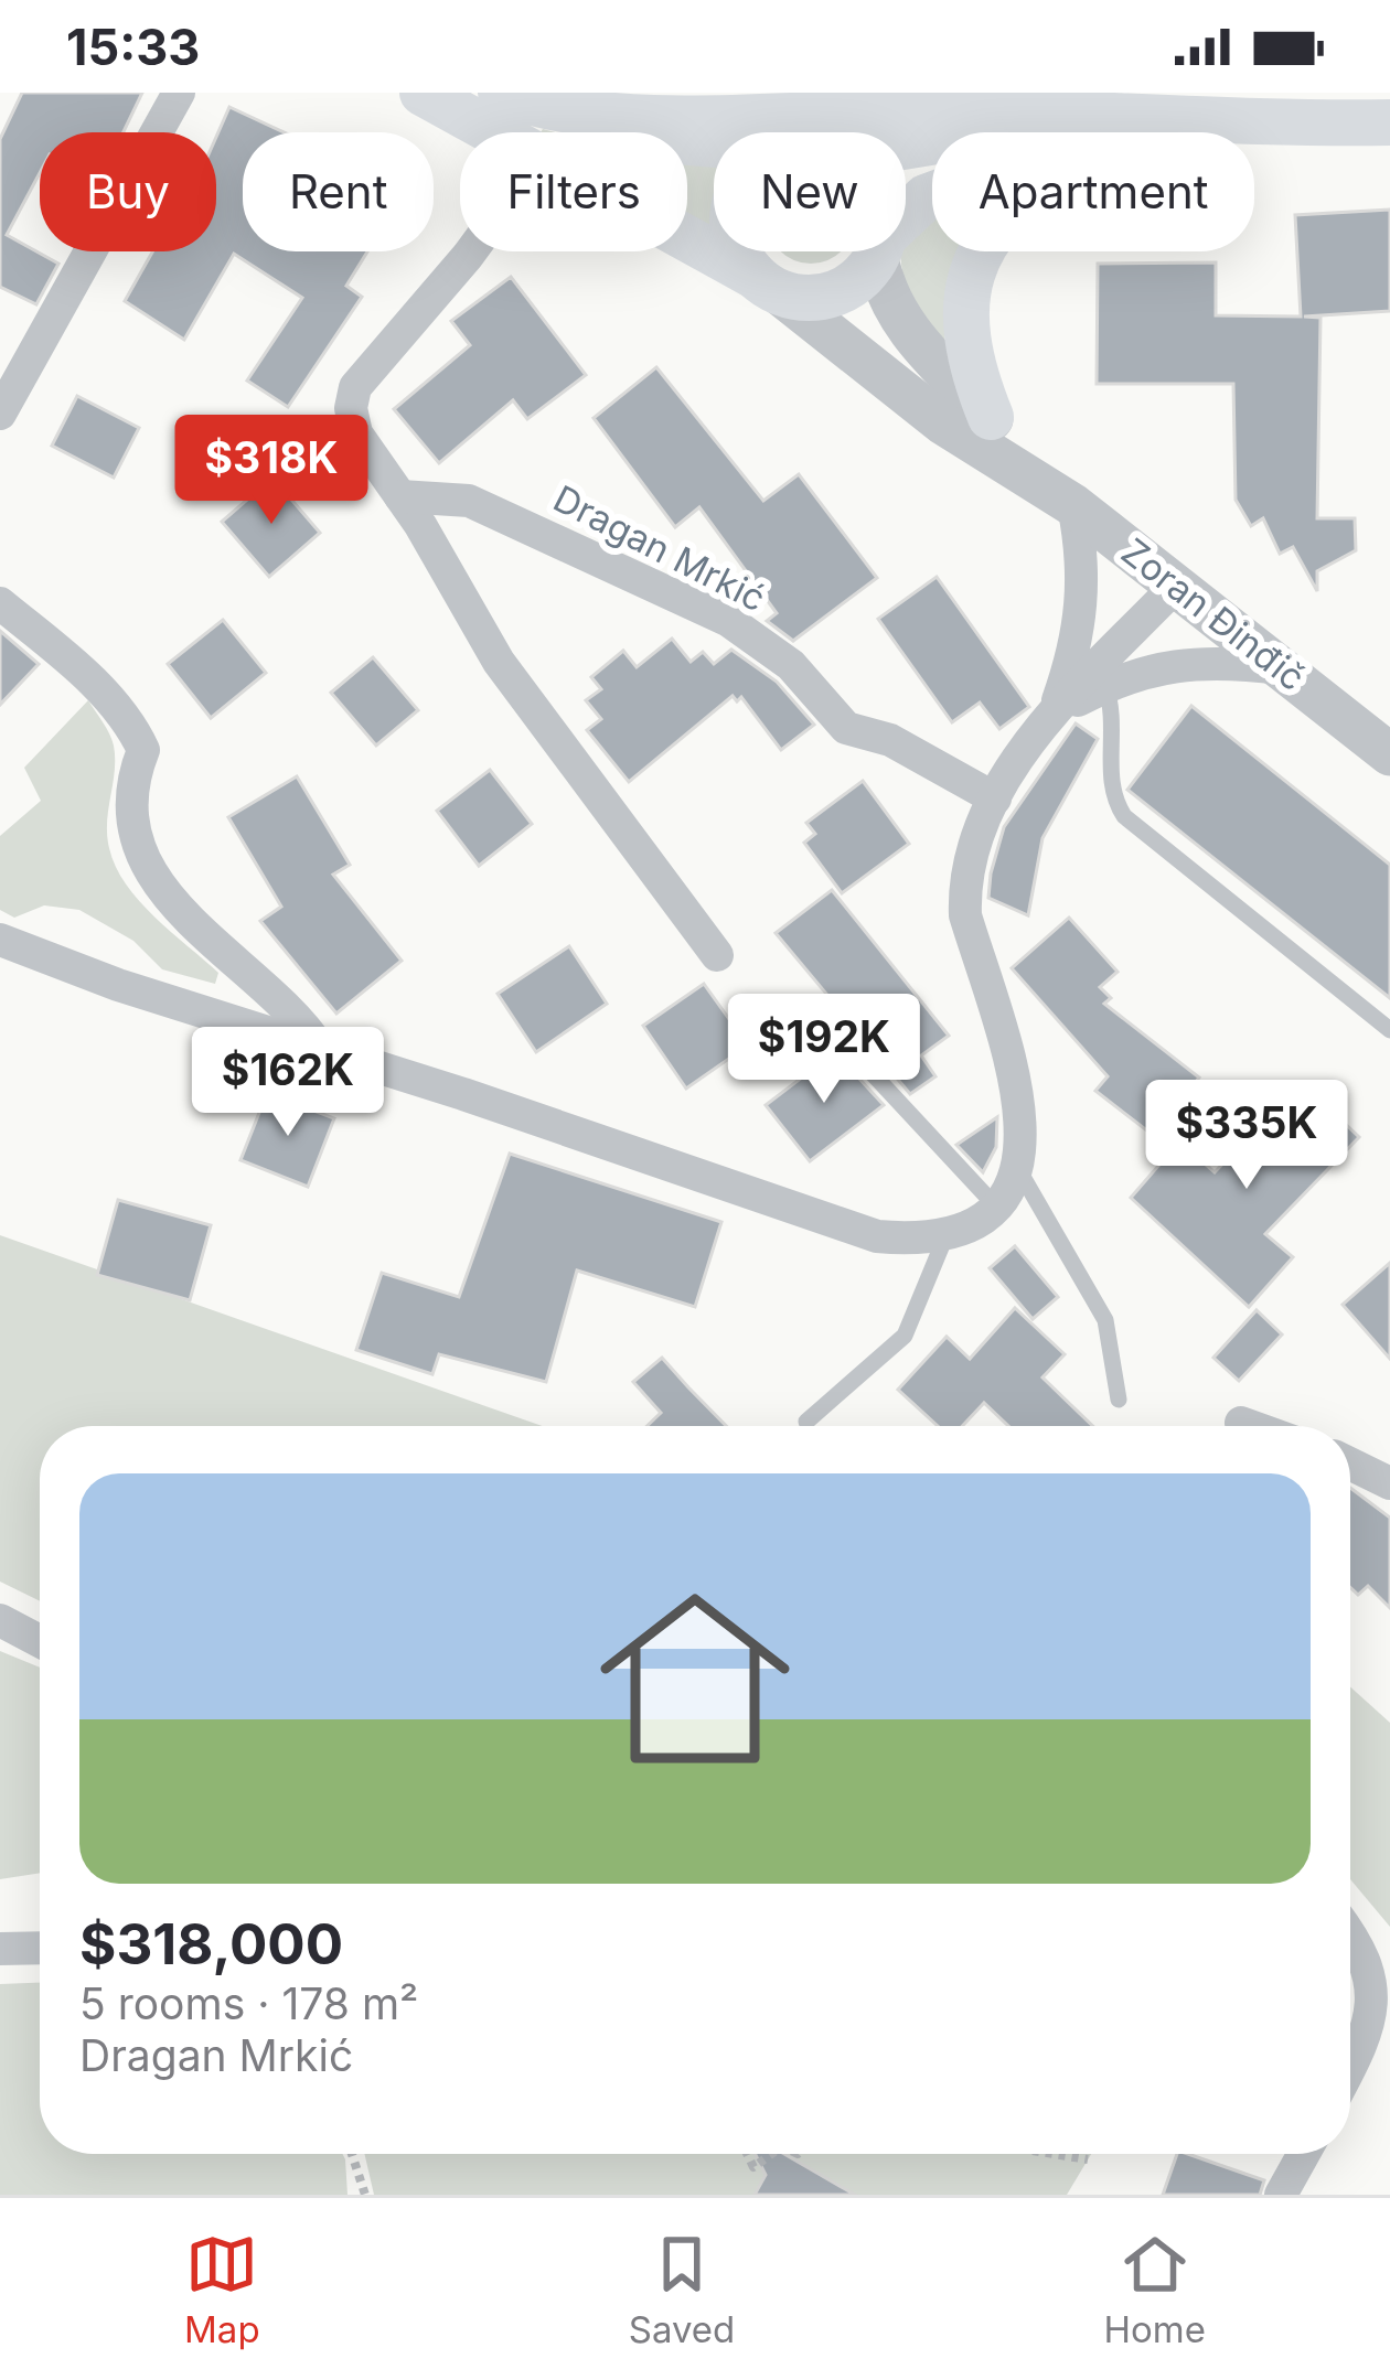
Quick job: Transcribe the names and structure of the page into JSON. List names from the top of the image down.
{
  "streets": {
    "main road": ["Zoran Đinđič"],
    "street": ["Dragan Mrkić"]
  },
  "page": {
    "status": "15:33",
    "chip": [
      "Buy",
      "Rent",
      "Filters",
      "New",
      "Apartment"
    ],
    "price": [
      "$318K",
      "$192K",
      "$162K",
      "$335K"
    ],
    "list": [
      {
        "name": "$318,000",
        "note": "5 rooms · 178 m² · Dragan Mrkić"
      }
    ],
    "tabs": ["Map", "Saved", "Home"]
  }
}
